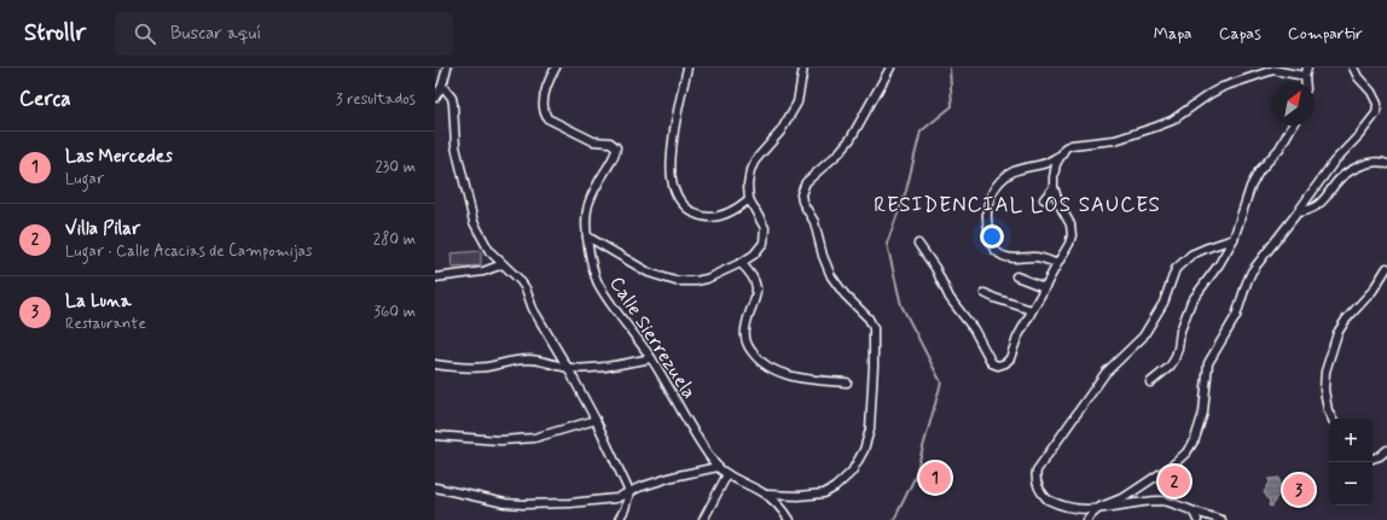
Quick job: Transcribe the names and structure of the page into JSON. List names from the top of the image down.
{
  "streets": {
    "street": ["Calle Sierrezuela"]
  },
  "districts": ["RESIDENCIAL LOS SAUCES"],
  "north": "top right",
  "page": {
    "header": "Strollr",
    "search": "Buscar aquí",
    "nav": ["Mapa", "Capas", "Compartir"],
    "heading": ["Cerca", "3 resultados"],
    "list": [
      {
        "mark": "1",
        "name": "Las Mercedes",
        "note": "Lugar",
        "value": "230 m"
      },
      {
        "mark": "2",
        "name": "Villa Pilar",
        "note": "Lugar · Calle Acacias de Campomijas",
        "value": "280 m"
      },
      {
        "mark": "3",
        "name": "La Luna",
        "note": "Restaurante",
        "value": "360 m"
      }
    ],
    "map_buttons": ["+", "−"],
    "pins": ["1", "2", "3"]
  }
}
